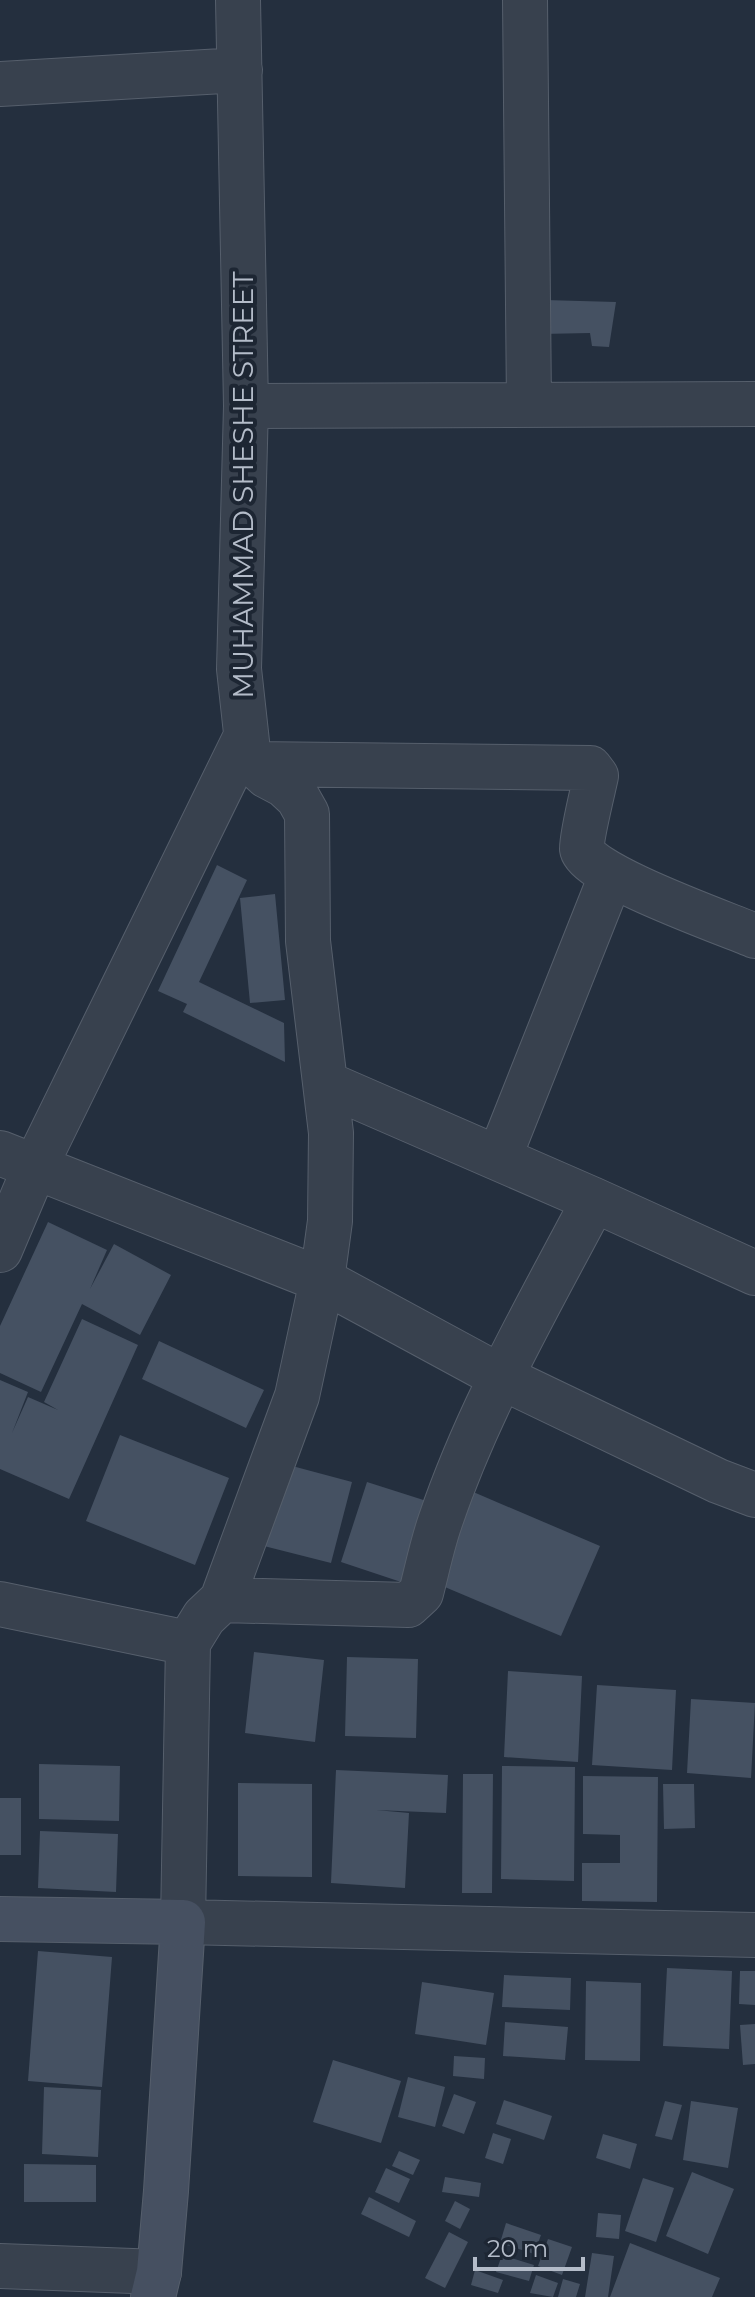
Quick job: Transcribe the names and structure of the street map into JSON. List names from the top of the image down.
{
  "streets": {
    "street": ["MUHAMMAD SHESHE STREET"]
  },
  "scale_bar": "20 m"
}
